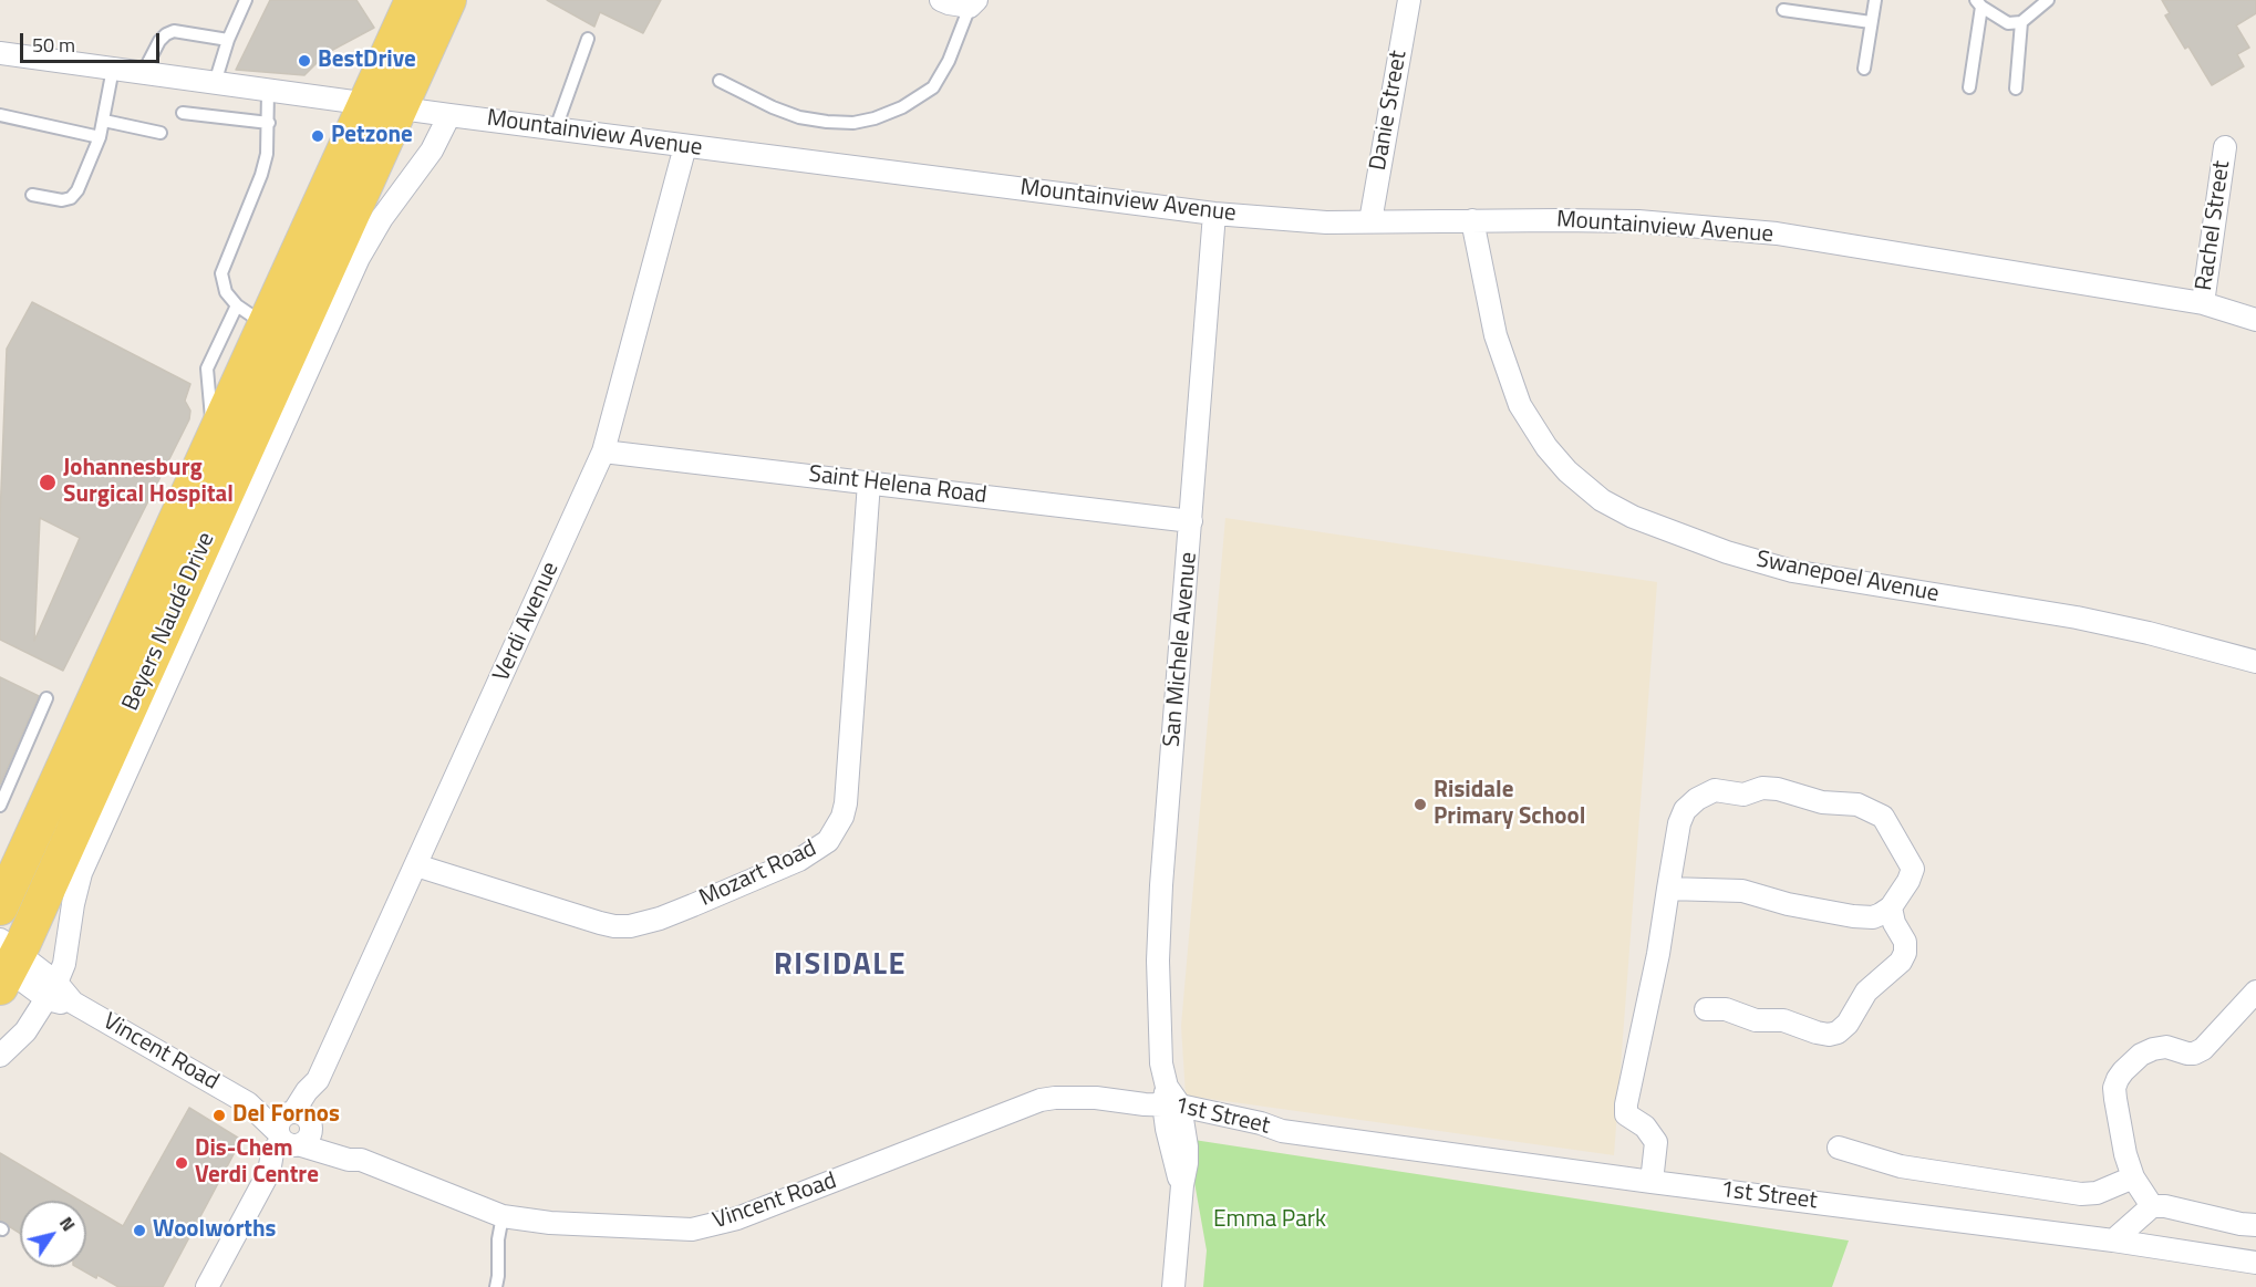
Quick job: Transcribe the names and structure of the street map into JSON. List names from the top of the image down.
{
  "streets": {
    "main road": ["Beyers Naudé Drive"],
    "street": [
      "Danie Street",
      "Mountainview Avenue",
      "Rachel Street",
      "Saint Helena Road",
      "Swanepoel Avenue",
      "Verdi Avenue",
      "San Michele Avenue",
      "Mozart Road",
      "Vincent Road",
      "1st Street"
    ]
  },
  "crossings": [
    ["Danie Street", "Mountainview Avenue"],
    ["Mountainview Avenue", "Rachel Street"],
    ["Mountainview Avenue", "Swanepoel Avenue"],
    ["Mountainview Avenue", "Beyers Naudé Drive"],
    ["Mountainview Avenue", "Verdi Avenue"],
    ["Mountainview Avenue", "San Michele Avenue"],
    ["Saint Helena Road", "Verdi Avenue"],
    ["Saint Helena Road", "San Michele Avenue"],
    ["Saint Helena Road", "Mozart Road"],
    ["Beyers Naudé Drive", "Vincent Road"],
    ["Verdi Avenue", "Mozart Road"],
    ["Verdi Avenue", "Vincent Road"],
    ["San Michele Avenue", "Vincent Road"],
    ["San Michele Avenue", "1st Street"],
    ["Vincent Road", "1st Street"]
  ],
  "districts": ["RISIDALE"],
  "parks": ["Emma Park"],
  "places": [
    "BestDrive",
    "Petzone",
    "Johannesburg Surgical Hospital",
    "Risidale Primary School",
    "Del Fornos",
    "Dis-Chem Verdi Centre",
    "Woolworths"
  ],
  "scale_bar": "50 m",
  "north": "top right"
}
